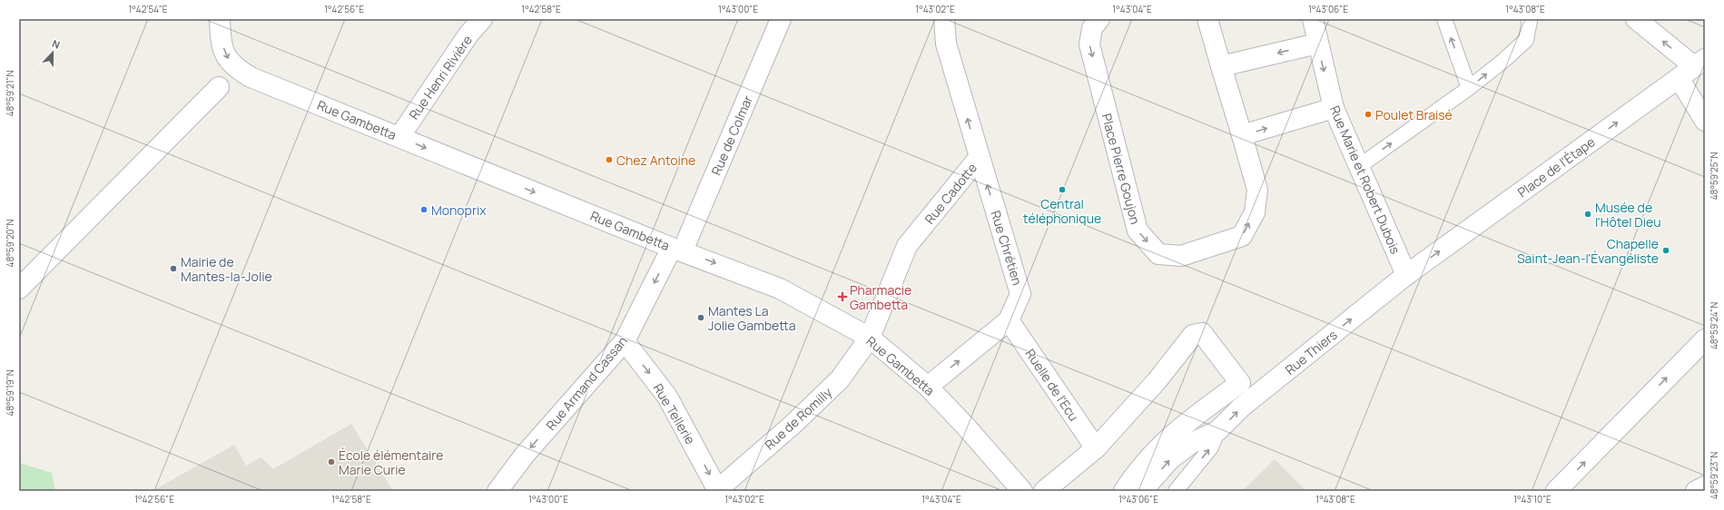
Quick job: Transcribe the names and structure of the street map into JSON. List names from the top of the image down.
{
  "streets": {
    "street": [
      "Rue Henri Rivière",
      "Rue Gambetta",
      "Rue de Colmar",
      "Place de l'Étape",
      "Place Pierre Goujon",
      "Rue Marie et Robert Dubois",
      "Rue Cadotte",
      "Rue Chrétien",
      "Rue Thiers",
      "Rue Armand Cassan",
      "Ruelle de l'Ecu",
      "Rue Tellerie",
      "Rue de Romilly"
    ]
  },
  "crossings": [
    ["Rue Henri Rivière", "Rue Gambetta"],
    ["Rue Gambetta", "Rue de Colmar"],
    ["Rue Gambetta", "Rue Cadotte"],
    ["Rue Gambetta", "Rue Chrétien"],
    ["Rue Gambetta", "Rue Armand Cassan"],
    ["Rue Gambetta", "Rue de Romilly"],
    ["Rue de Colmar", "Rue Armand Cassan"],
    ["Place de l'Étape", "Rue Marie et Robert Dubois"],
    ["Place de l'Étape", "Rue Thiers"],
    ["Rue Marie et Robert Dubois", "Rue Thiers"],
    ["Rue Cadotte", "Rue Chrétien"],
    ["Rue Cadotte", "Rue de Romilly"],
    ["Rue Chrétien", "Ruelle de l'Ecu"],
    ["Rue Armand Cassan", "Rue Tellerie"],
    ["Rue Tellerie", "Rue de Romilly"]
  ],
  "one_way": [
    "Rue Gambetta",
    "Place de l'Étape",
    "Rue Cadotte",
    "Rue Chrétien",
    "Rue Thiers",
    "Rue Armand Cassan",
    "Rue Tellerie"
  ],
  "places": {
    "other": [
      "Poulet Braisé",
      "Chez Antoine",
      "Central téléphonique",
      "Monoprix",
      "Musée de l'Hôtel Dieu",
      "Chapelle Saint-Jean-l'Évangéliste",
      "Mairie de Mantes-la-Jolie",
      "Mantes La Jolie Gambetta",
      "École élémentaire Marie Curie"
    ],
    "health": ["Pharmacie Gambetta"]
  },
  "north": "top",
  "coordinates": [
    "1°42'54\"E",
    "1°42'56\"E",
    "1°42'58\"E",
    "1°43'00\"E",
    "1°43'02\"E",
    "1°43'04\"E",
    "1°43'06\"E",
    "1°43'08\"E",
    "48°59'21\"N",
    "48°59'25\"N",
    "48°59'20\"N",
    "48°59'24\"N",
    "48°59'19\"N",
    "48°59'23\"N",
    "1°43'10\"E"
  ]
}
